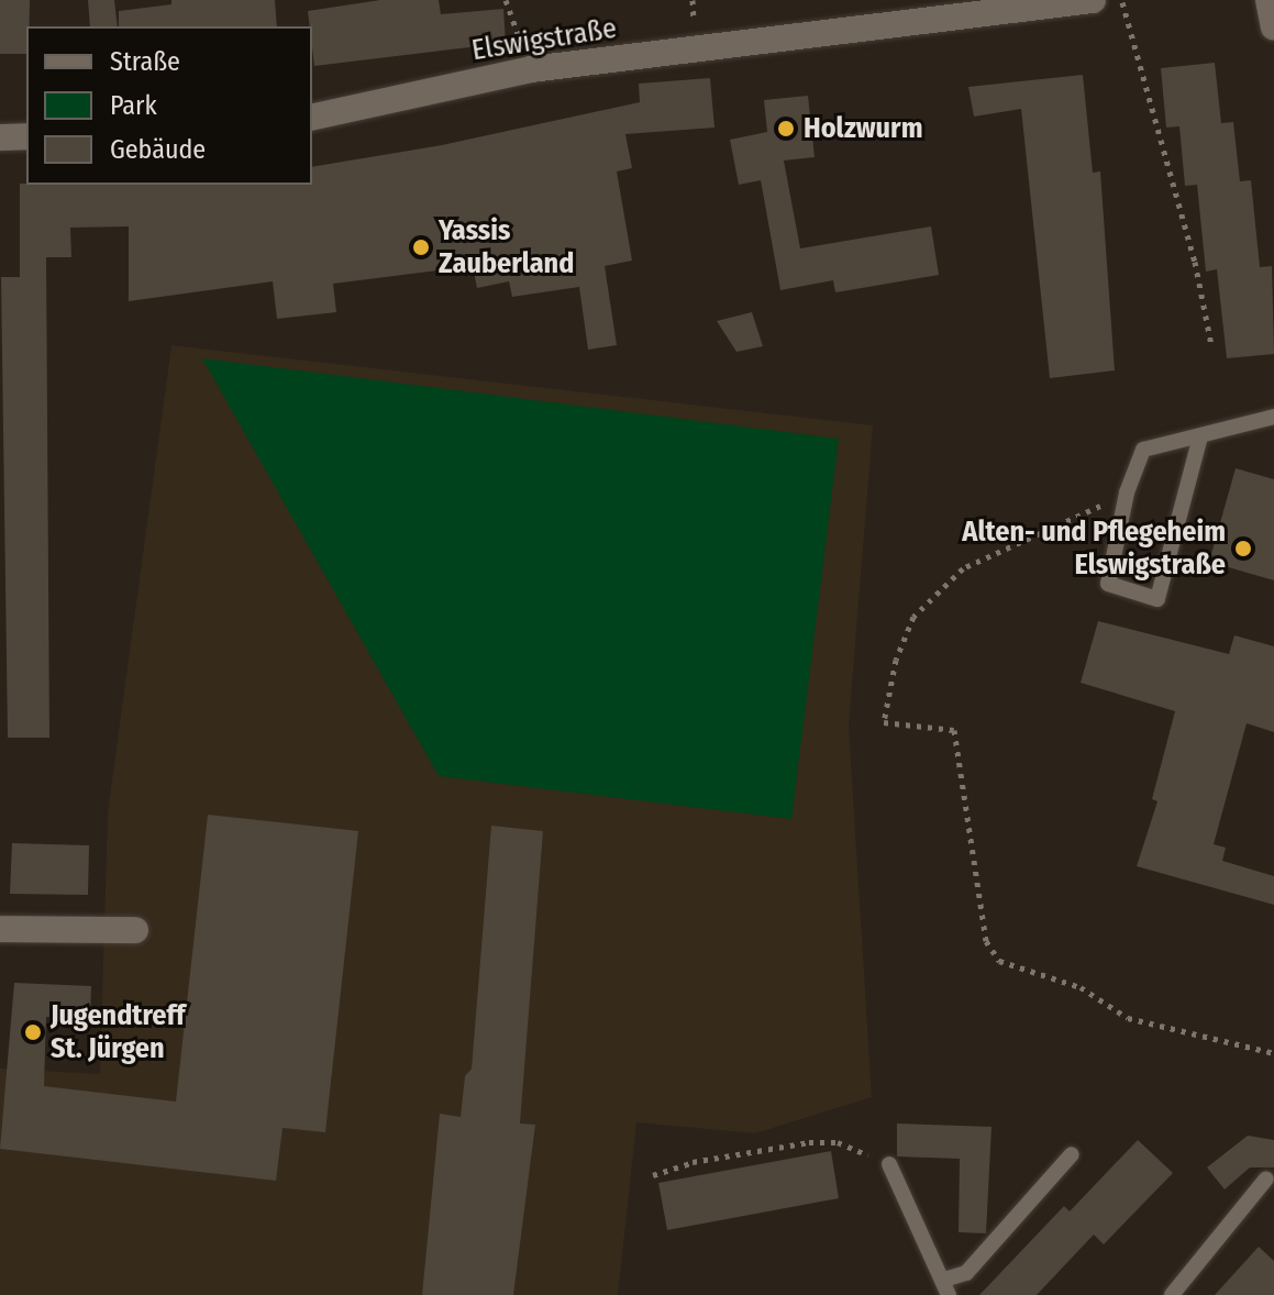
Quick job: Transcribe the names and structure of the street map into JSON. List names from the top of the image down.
{
  "streets": {
    "street": ["Elswigstraße"]
  },
  "places": [
    "Holzwurm",
    "Yassis Zauberland",
    "Alten- und Pflegeheim Elswigstraße",
    "Jugendtreff St. Jürgen"
  ],
  "legend": ["Straße", "Park", "Gebäude"]
}
